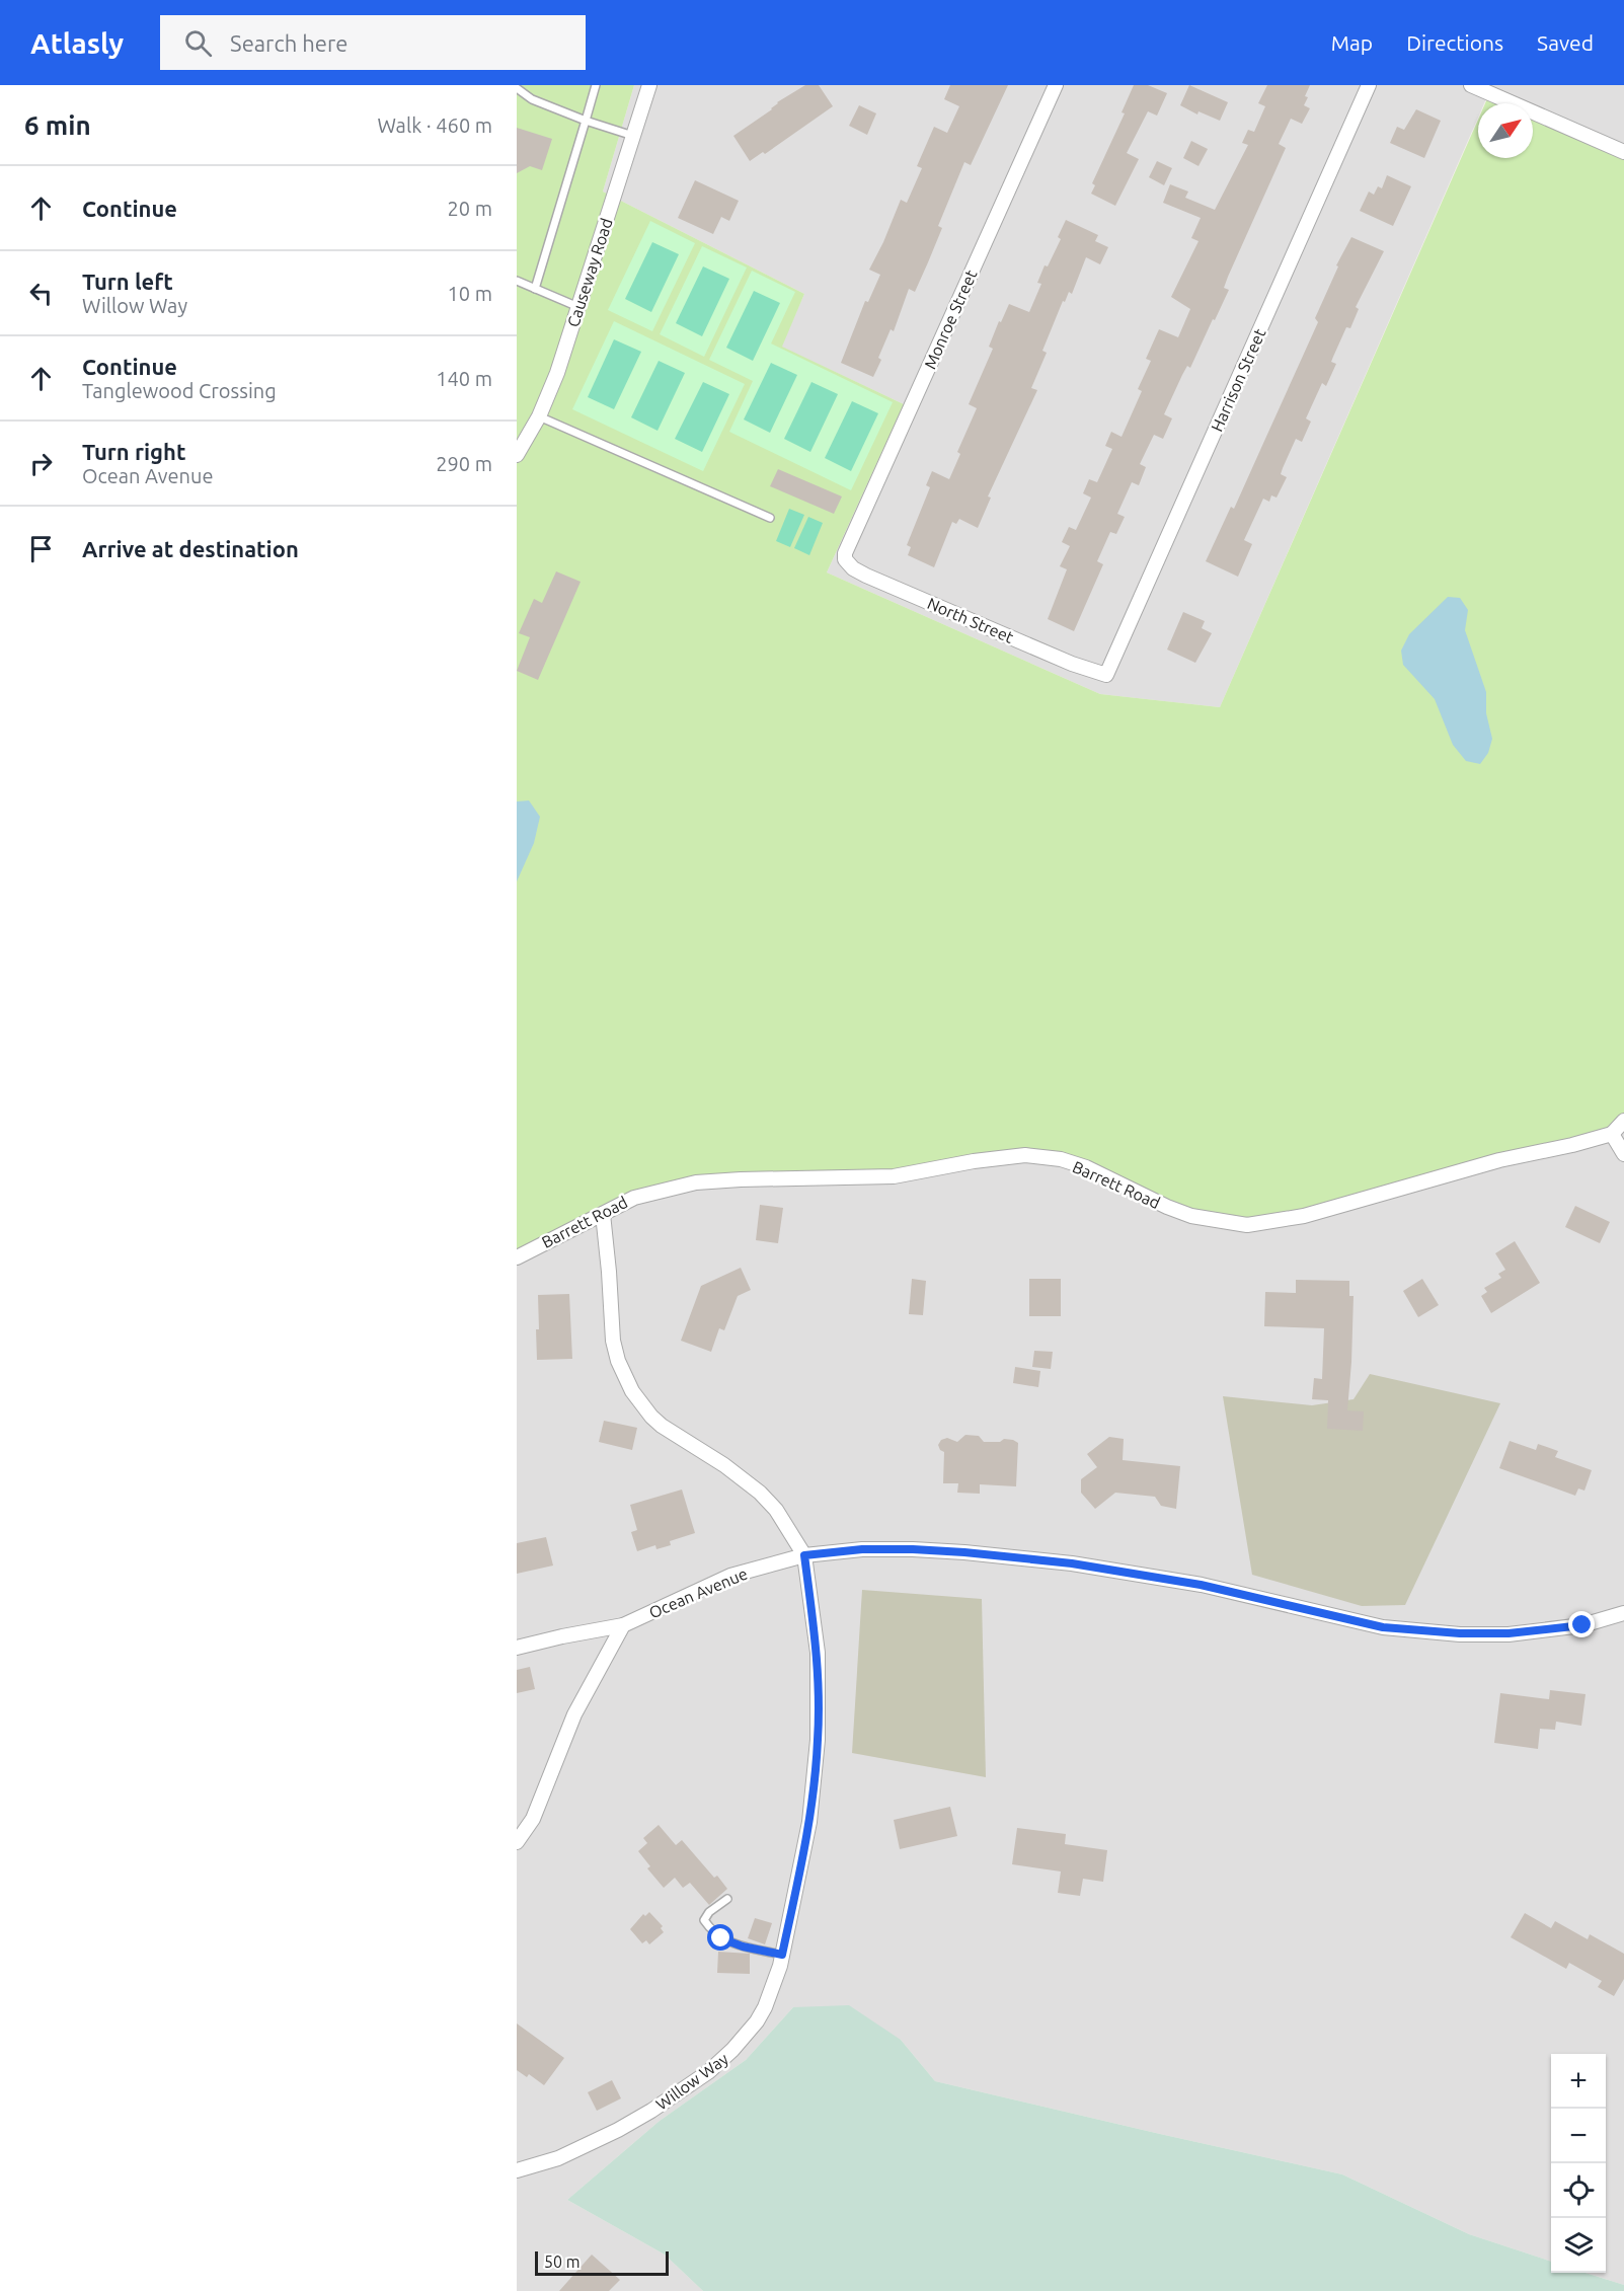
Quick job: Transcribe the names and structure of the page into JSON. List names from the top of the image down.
{
  "streets": {
    "street": [
      "Causeway Road",
      "Monroe Street",
      "Harrison Street",
      "North Street",
      "Barrett Road",
      "Ocean Avenue",
      "Willow Way"
    ]
  },
  "crossings": [
    ["Monroe Street", "North Street"],
    ["Harrison Street", "North Street"],
    ["Ocean Avenue", "Willow Way"]
  ],
  "scale_bar": "50 m",
  "north": "top right",
  "page": {
    "header": "Atlasly",
    "search": "Search here",
    "nav": ["Map", "Directions", "Saved"],
    "heading": ["6 min", "Walk · 460 m"],
    "list": [
      ["Continue", "20 m"],
      ["Turn left", "Willow Way", "10 m"],
      ["Continue", "Tanglewood Crossing", "140 m"],
      ["Turn right", "Ocean Avenue", "290 m"],
      "Arrive at destination"
    ],
    "map_buttons": ["+", "−"],
    "scale": "50 m"
  }
}
